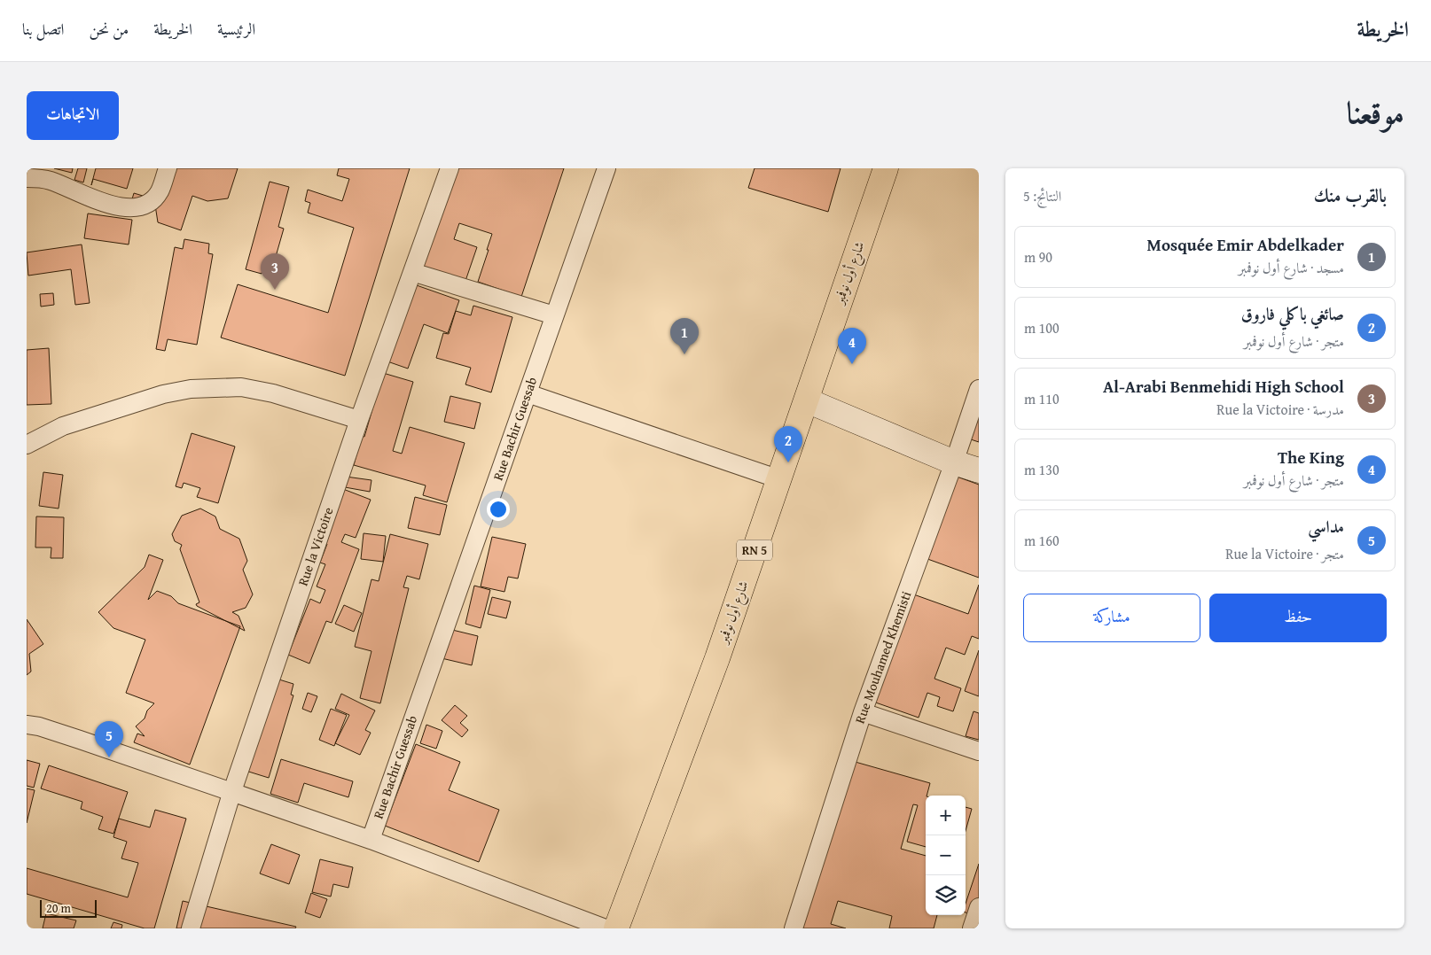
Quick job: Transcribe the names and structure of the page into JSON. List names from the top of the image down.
{
  "streets": {
    "main road": ["شارع أول نوفمبر", "RN 5"],
    "street": ["Rue Bachir Guessab", "Rue la Victoire", "Rue Mouhamed Khemisti"]
  },
  "scale_bar": "20 m",
  "page": {
    "header": "الخريطة",
    "nav": [
      "الرئيسية",
      "الخريطة",
      "من نحن",
      "اتصل بنا"
    ],
    "title": "موقعنا",
    "buttons": [
      "الاتجاهات",
      ["حفظ", "مشاركة"]
    ],
    "heading": ["بالقرب منك", "النتائج: 5"],
    "list": [
      {
        "mark": "1",
        "name": "Mosquée Emir Abdelkader",
        "note": "مسجد · شارع أول نوفمبر",
        "value": "90 m"
      },
      {
        "mark": "2",
        "name": "صائغي باكلي فاروق",
        "note": "متجر · شارع أول نوفمبر",
        "value": "100 m"
      },
      {
        "mark": "3",
        "name": "Al-Arabi Benmehidi High School",
        "note": "مدرسة · Rue la Victoire",
        "value": "110 m"
      },
      {
        "mark": "4",
        "name": "The King",
        "note": "متجر · شارع أول نوفمبر",
        "value": "130 m"
      },
      {
        "mark": "5",
        "name": "مداسي",
        "note": "متجر · Rue la Victoire",
        "value": "160 m"
      }
    ],
    "pins": [
      "3",
      "1",
      "4",
      "2",
      "5"
    ],
    "map_buttons": ["+", "−"],
    "scale": "20 m"
  }
}
